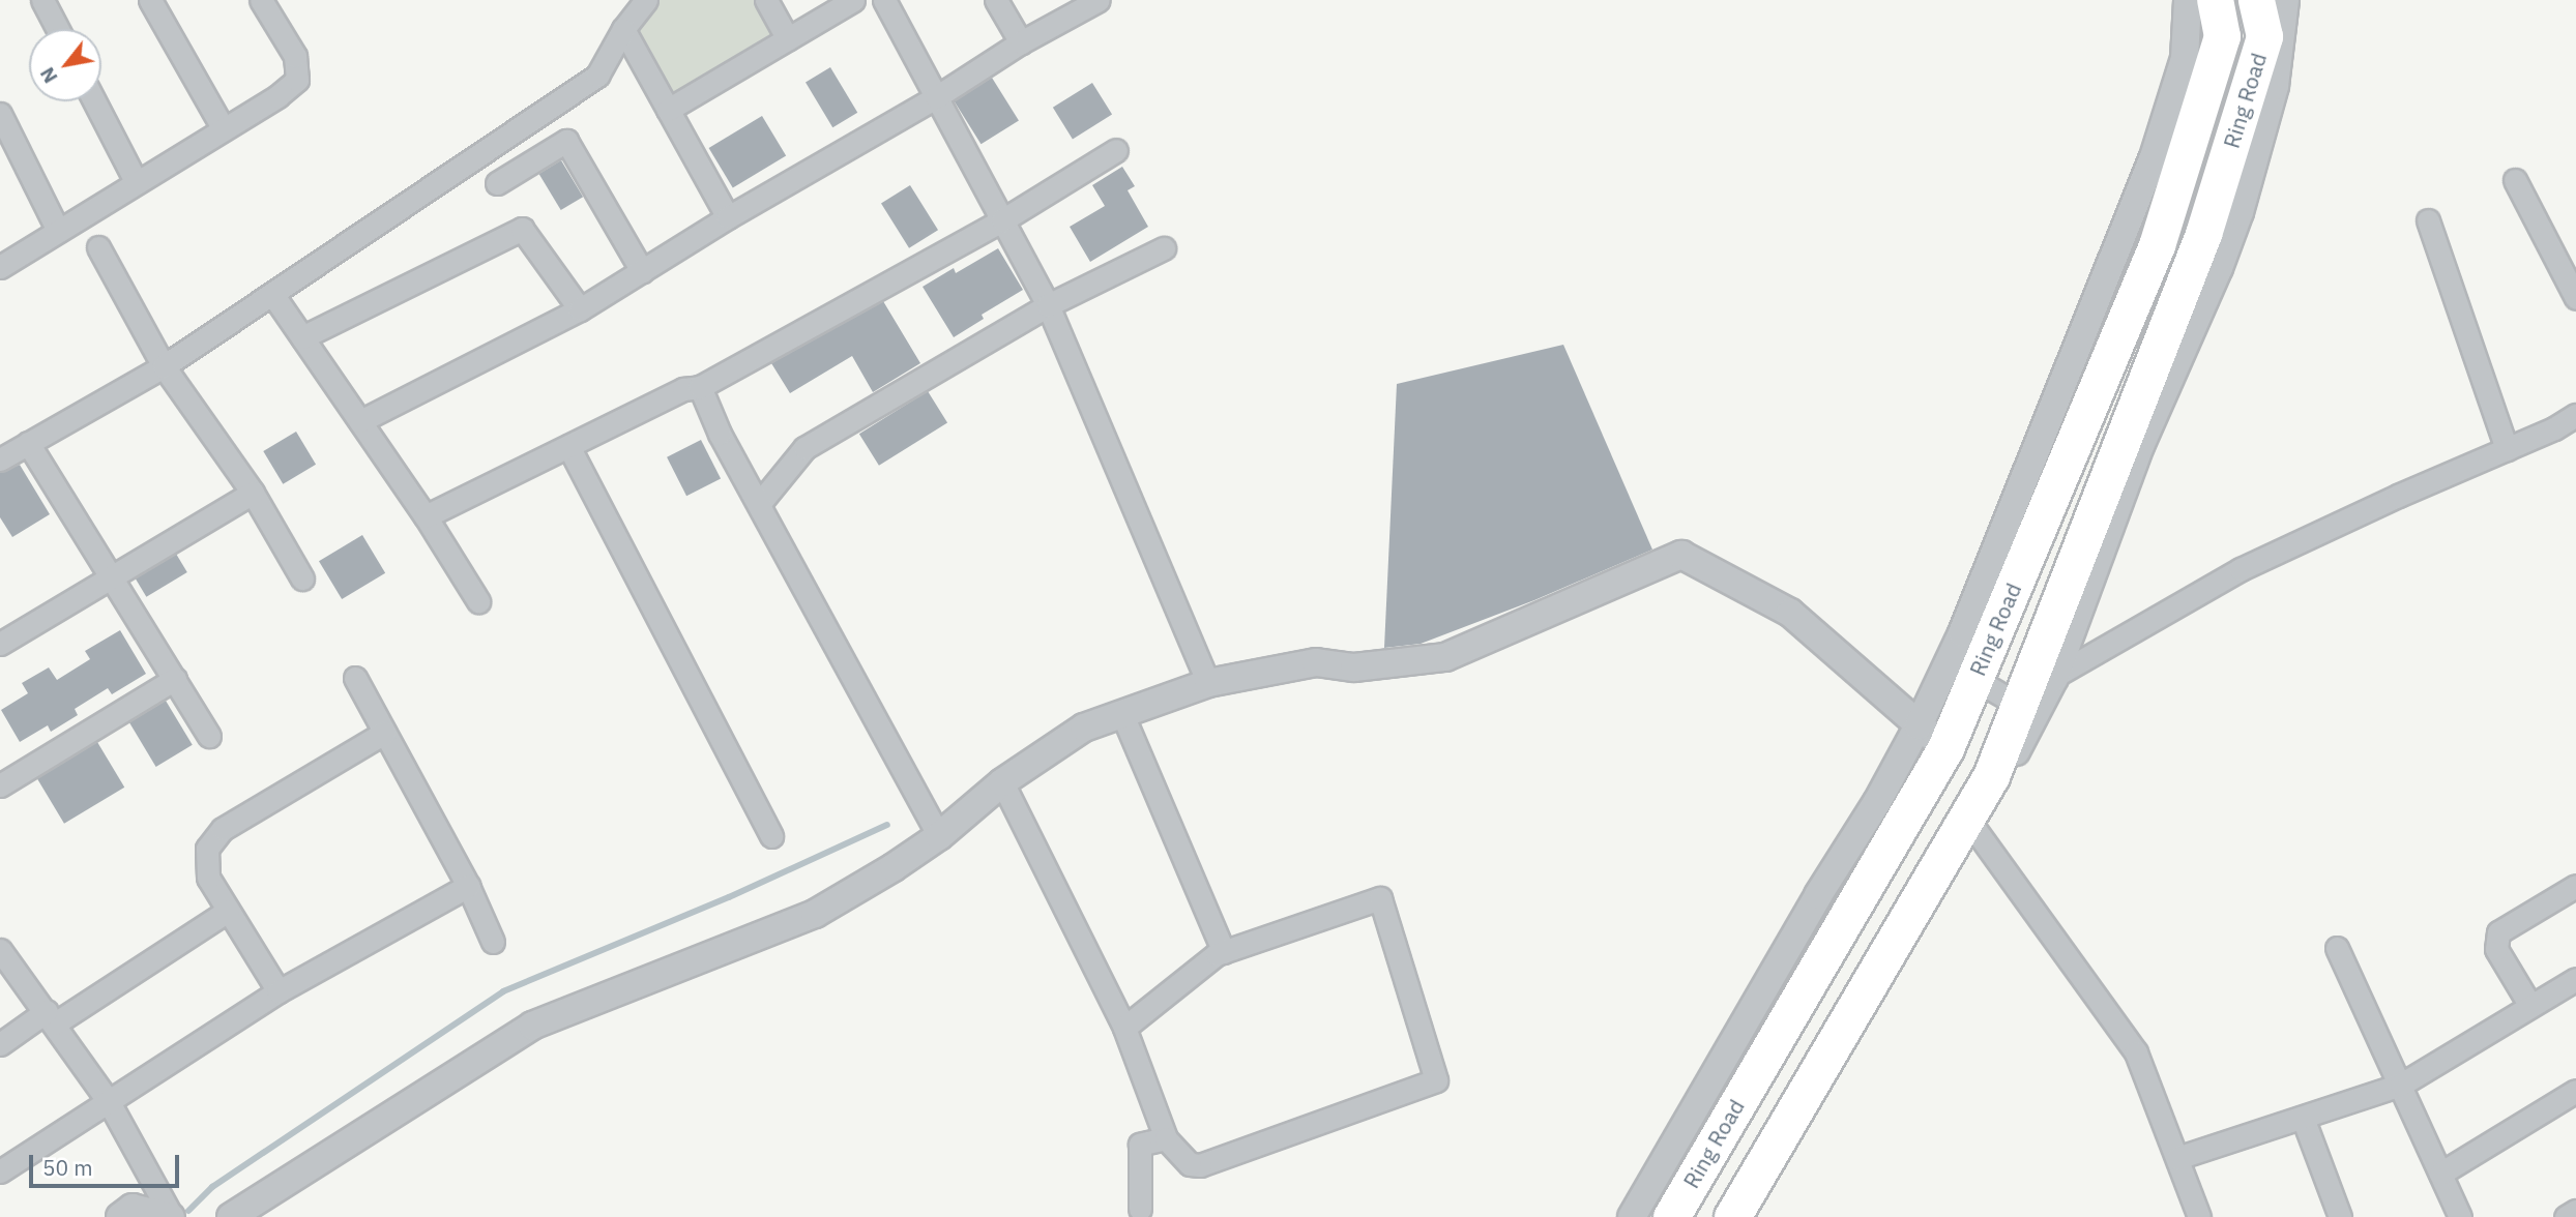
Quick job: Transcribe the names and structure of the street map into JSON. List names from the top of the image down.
{
  "streets": {
    "highway": ["Ring Road"]
  },
  "scale_bar": "50 m",
  "north": "bottom left"
}
